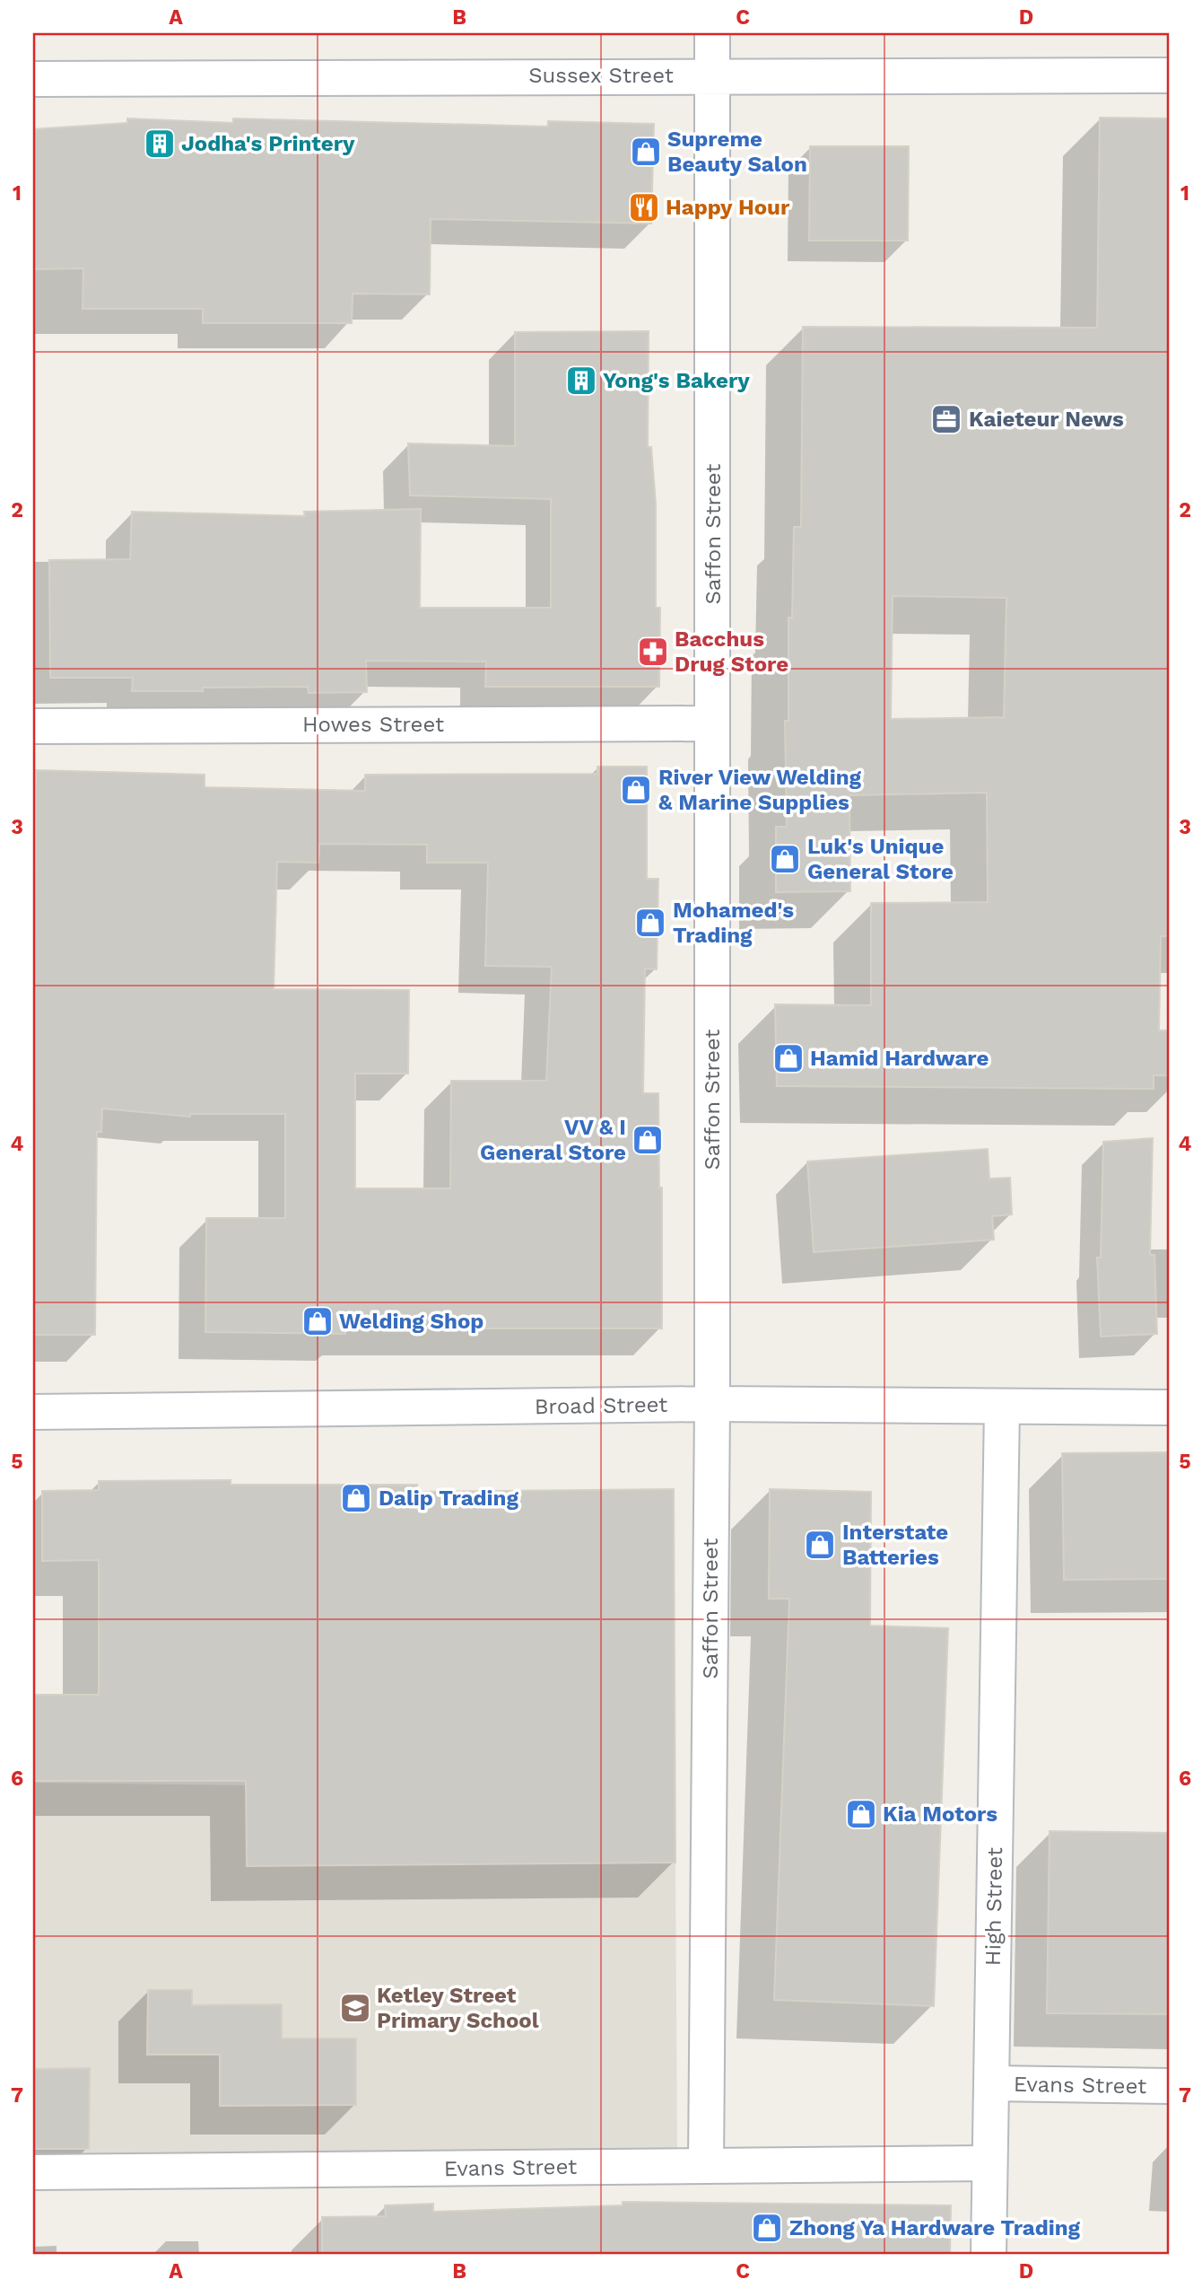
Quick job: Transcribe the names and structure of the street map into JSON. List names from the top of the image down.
{
  "streets": {
    "street": [
      "Sussex Street",
      "Saffon Street",
      "Howes Street",
      "Broad Street",
      "High Street",
      "Evans Street"
    ]
  },
  "crossings": [
    ["Sussex Street", "Saffon Street"],
    ["Saffon Street", "Howes Street"],
    ["Saffon Street", "Broad Street"],
    ["Saffon Street", "Evans Street"],
    ["Broad Street", "High Street"],
    ["High Street", "Evans Street"]
  ],
  "places": {
    "building": ["Jodha's Printery", "Yong's Bakery"],
    "shop": [
      "Supreme Beauty Salon",
      "River View Welding & Marine Supplies",
      "Luk's Unique General Store",
      "Mohamed's Trading",
      "Hamid Hardware",
      "VV & I General Store",
      "Welding Shop",
      "Dalip Trading",
      "Interstate Batteries",
      "Kia Motors",
      "Zhong Ya Hardware Trading"
    ],
    "restaurant": ["Happy Hour"],
    "office": ["Kaieteur News"],
    "pharmacy": ["Bacchus Drug Store"],
    "school or university": ["Ketley Street Primary School"]
  },
  "grid": {
    "columns": [
      "A",
      "B",
      "C",
      "D"
    ],
    "rows": [
      "1",
      "2",
      "3",
      "4",
      "5",
      "6",
      "7"
    ]
  }
}
